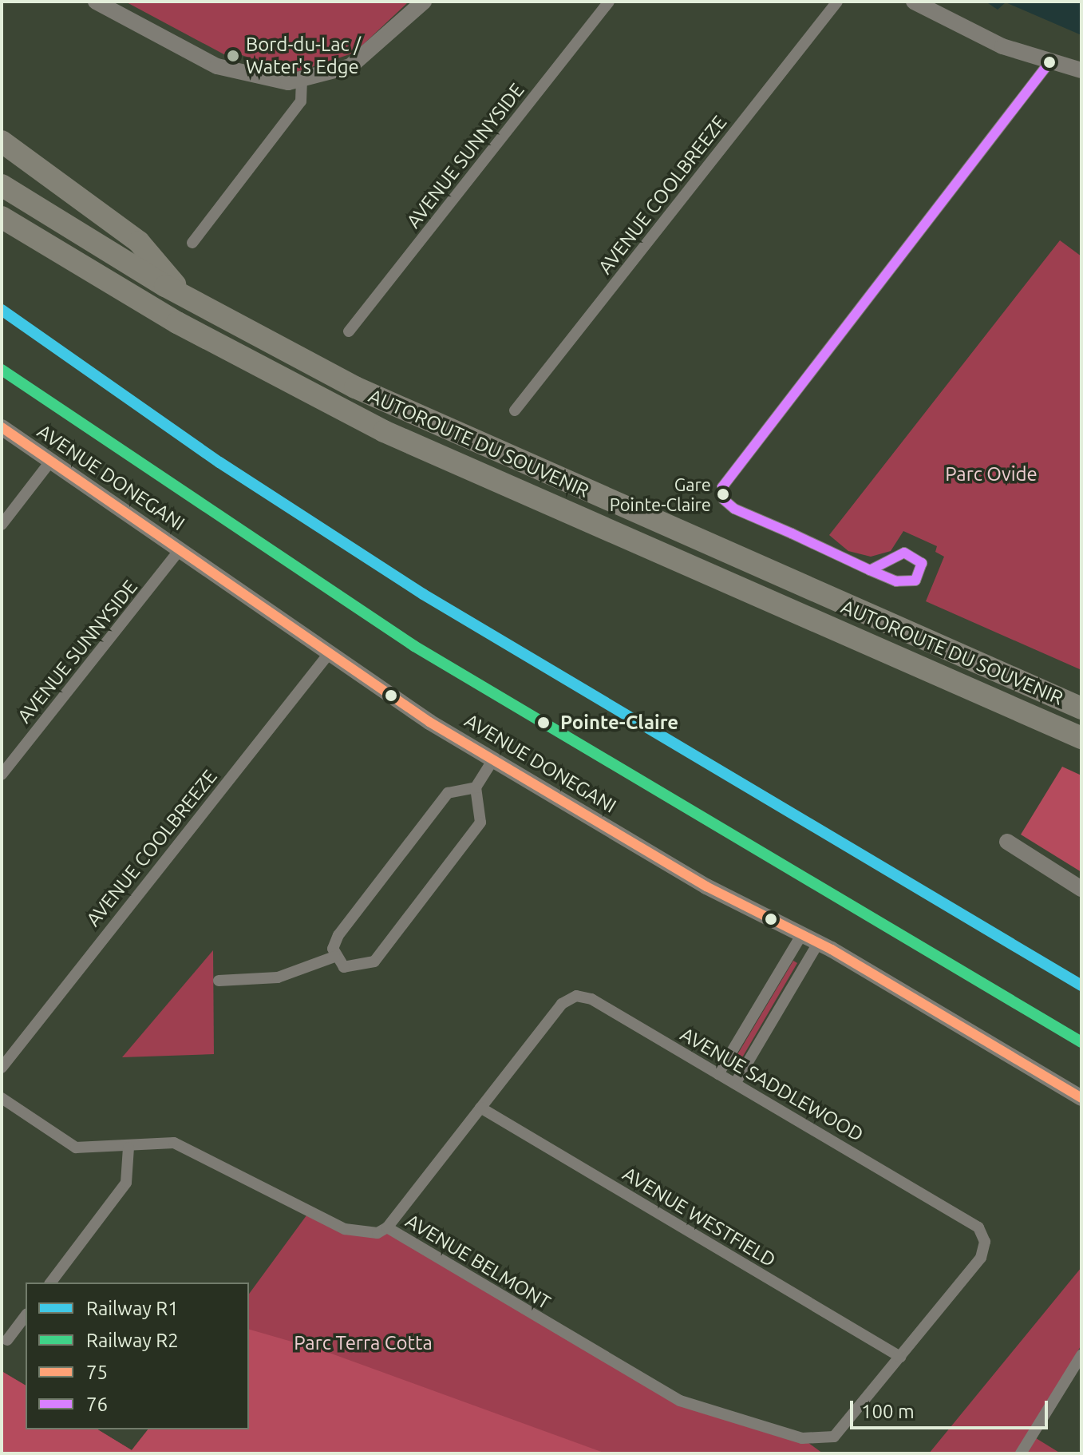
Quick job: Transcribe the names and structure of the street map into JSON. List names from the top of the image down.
{
  "streets": {
    "highway": ["AUTOROUTE DU SOUVENIR"],
    "street": [
      "AVENUE SUNNYSIDE",
      "AVENUE COOLBREEZE",
      "AVENUE DONEGANI",
      "AVENUE SADDLEWOOD",
      "AVENUE WESTFIELD",
      "AVENUE BELMONT"
    ]
  },
  "crossings": [
    ["AVENUE SUNNYSIDE", "AVENUE DONEGANI"],
    ["AVENUE COOLBREEZE", "AVENUE DONEGANI"],
    ["AVENUE SADDLEWOOD", "AVENUE WESTFIELD"],
    ["AVENUE SADDLEWOOD", "AVENUE BELMONT"]
  ],
  "parks": ["Parc Ovide", "Parc Terra Cotta"],
  "places": ["Bord-du-Lac / Water's Edge", "Gare Pointe-Claire", "Pointe-Claire"],
  "lines": [
    "transit line 76",
    "rail line R1",
    "rail line R2",
    "transit line 75"
  ],
  "legend": [
    "Railway R1",
    "Railway R2",
    "75",
    "76"
  ],
  "scale_bar": "100 m"
}
